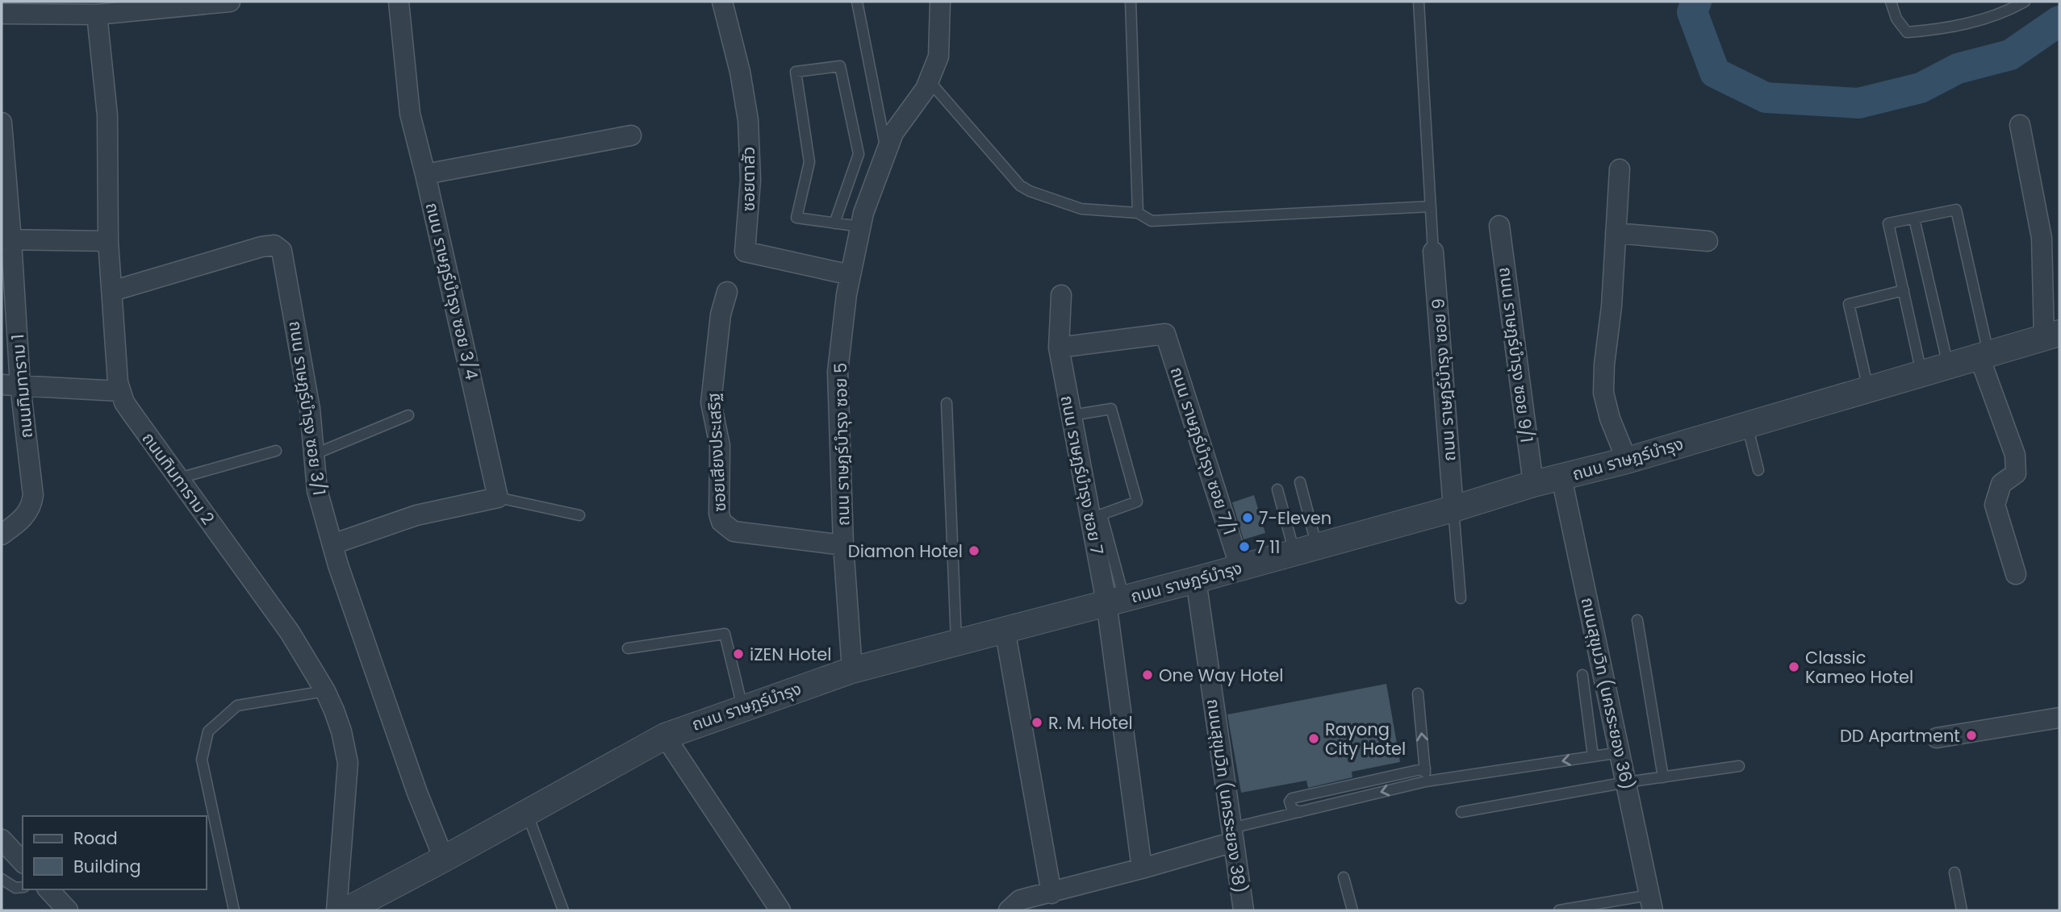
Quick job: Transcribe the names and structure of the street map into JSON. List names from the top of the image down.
{
  "streets": {
    "street": [
      "ซอยตาสัว",
      "ถนน ราษฎร์บำรุง ซอย 3/4",
      "ถนน ราษฎร์บำรุง ซอย 9/1",
      "ถนน ราษฎร์บำรุง ซอย 9",
      "ถนนทิมทาราม 1",
      "ถนน ราษฎร์บำรุง ซอย 3/1",
      "ถนน ราษฎร์บำรุง ซอย 5",
      "ถนน ราษฎร์บำรุง ซอย 7/1",
      "ซอยเสียงประเสริฐ",
      "ถนน ราษฎร์บำรุง",
      "ถนน ราษฎร์บำรุง ซอย 7",
      "ถนนทิมทาราม 2",
      "ถนนสุขุมวิท (นครระยอง 36)",
      "ถนนสุขุมวิท (นครระยอง 38)"
    ]
  },
  "crossings": [
    ["ซอยตาสัว", "ถนน ราษฎร์บำรุง ซอย 5"],
    ["ถนน ราษฎร์บำรุง ซอย 9/1", "ถนน ราษฎร์บำรุง"],
    ["ถนน ราษฎร์บำรุง ซอย 9", "ถนน ราษฎร์บำรุง"],
    ["ถนน ราษฎร์บำรุง ซอย 3/1", "ถนน ราษฎร์บำรุง"],
    ["ถนน ราษฎร์บำรุง ซอย 3/1", "ถนนทิมทาราม 2"],
    ["ถนน ราษฎร์บำรุง ซอย 5", "ซอยเสียงประเสริฐ"],
    ["ถนน ราษฎร์บำรุง ซอย 5", "ถนน ราษฎร์บำรุง"],
    ["ถนน ราษฎร์บำรุง ซอย 7/1", "ถนน ราษฎร์บำรุง"],
    ["ถนน ราษฎร์บำรุง ซอย 7/1", "ถนน ราษฎร์บำรุง ซอย 7"],
    ["ถนน ราษฎร์บำรุง", "ถนน ราษฎร์บำรุง ซอย 7"],
    ["ถนน ราษฎร์บำรุง", "ถนนสุขุมวิท (นครระยอง 36)"],
    ["ถนน ราษฎร์บำรุง", "ถนนสุขุมวิท (นครระยอง 38)"]
  ],
  "places": [
    "7-Eleven",
    "7 11",
    "Diamon Hotel",
    "iZEN Hotel",
    "Classic Kameo Hotel",
    "One Way Hotel",
    "R. M. Hotel",
    "DD Apartment",
    "Rayong City Hotel"
  ],
  "legend": ["Road", "Building"]
}
